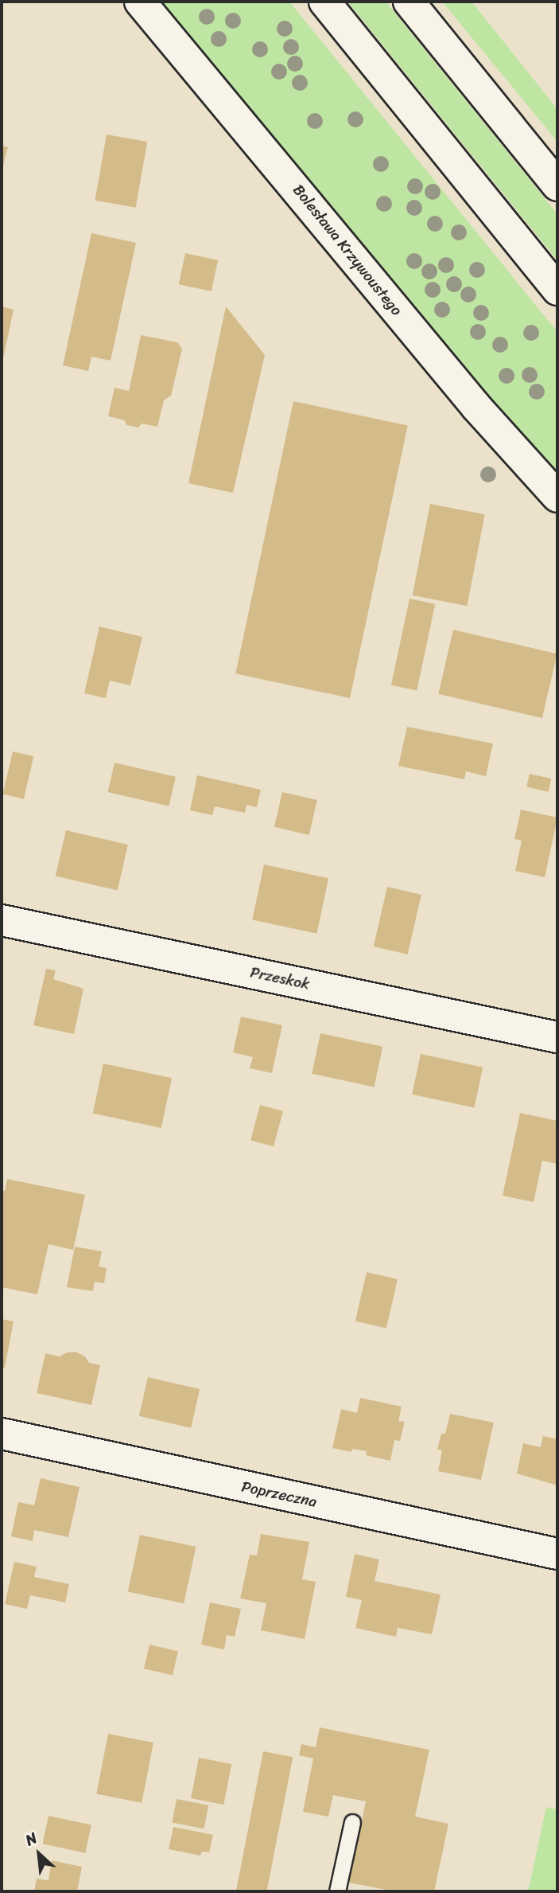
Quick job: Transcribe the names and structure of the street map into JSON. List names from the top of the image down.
{
  "streets": {
    "street": ["Bolesława Krzywoustego", "Przeskok", "Poprzeczna"]
  },
  "north": "top left"
}
